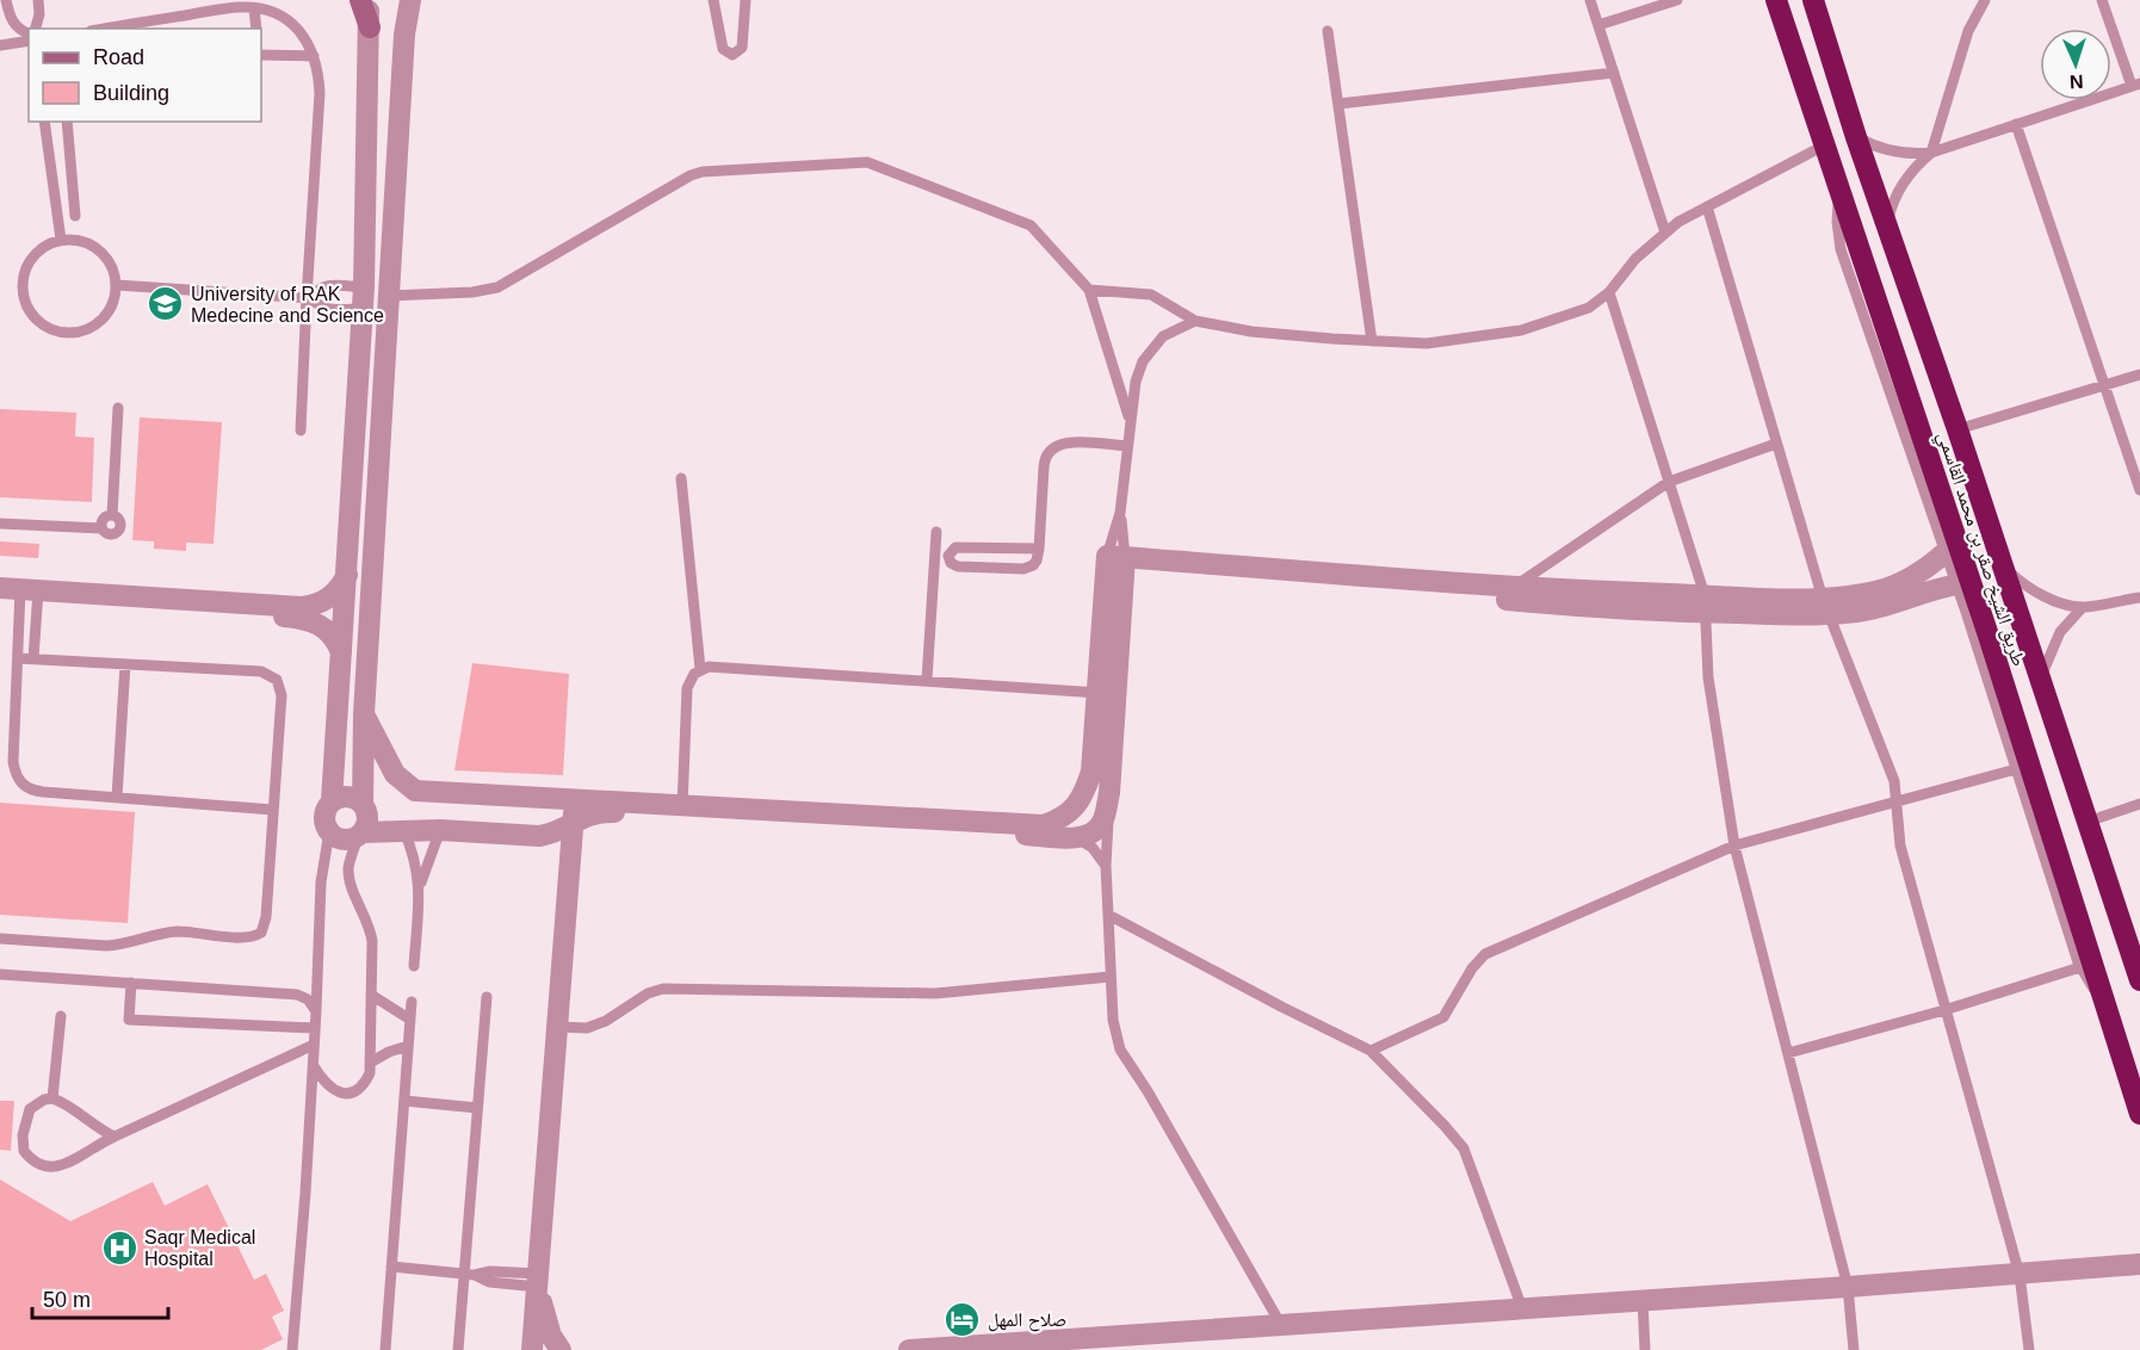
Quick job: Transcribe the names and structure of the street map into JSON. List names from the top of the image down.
{
  "streets": {
    "highway": ["طريق الشيخ صقر بن محمد القاسمي"]
  },
  "places": {
    "school or university": ["University of RAK Medecine and Science"],
    "hospital": ["Saqr Medical Hospital"],
    "hotel": ["صلاح المهل"]
  },
  "legend": ["Road", "Building"],
  "scale_bar": "50 m",
  "north": "bottom"
}
